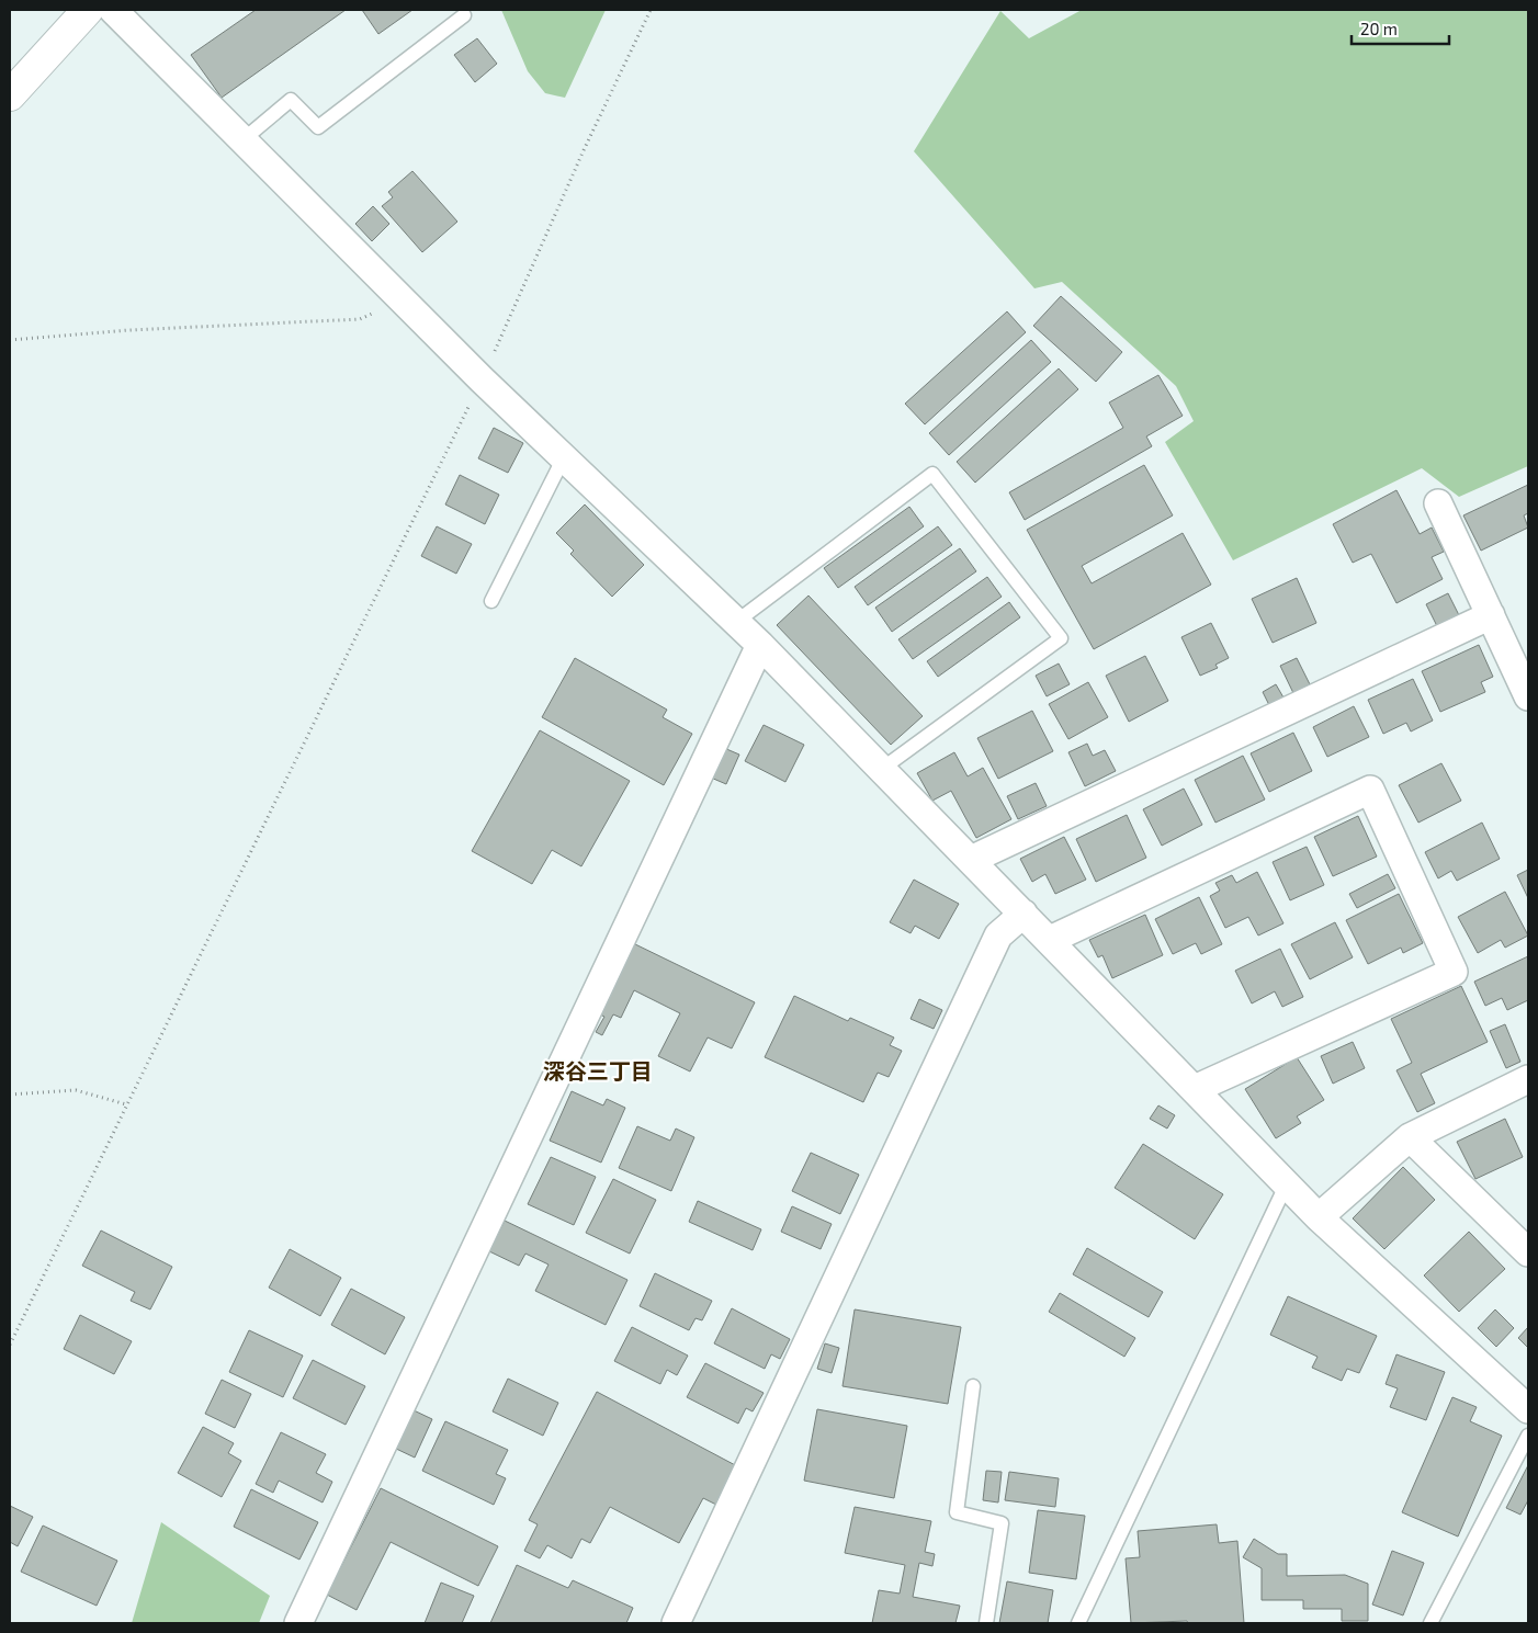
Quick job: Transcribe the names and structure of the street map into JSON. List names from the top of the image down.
{
  "districts": ["深谷三丁目"],
  "scale_bar": "20 m"
}
